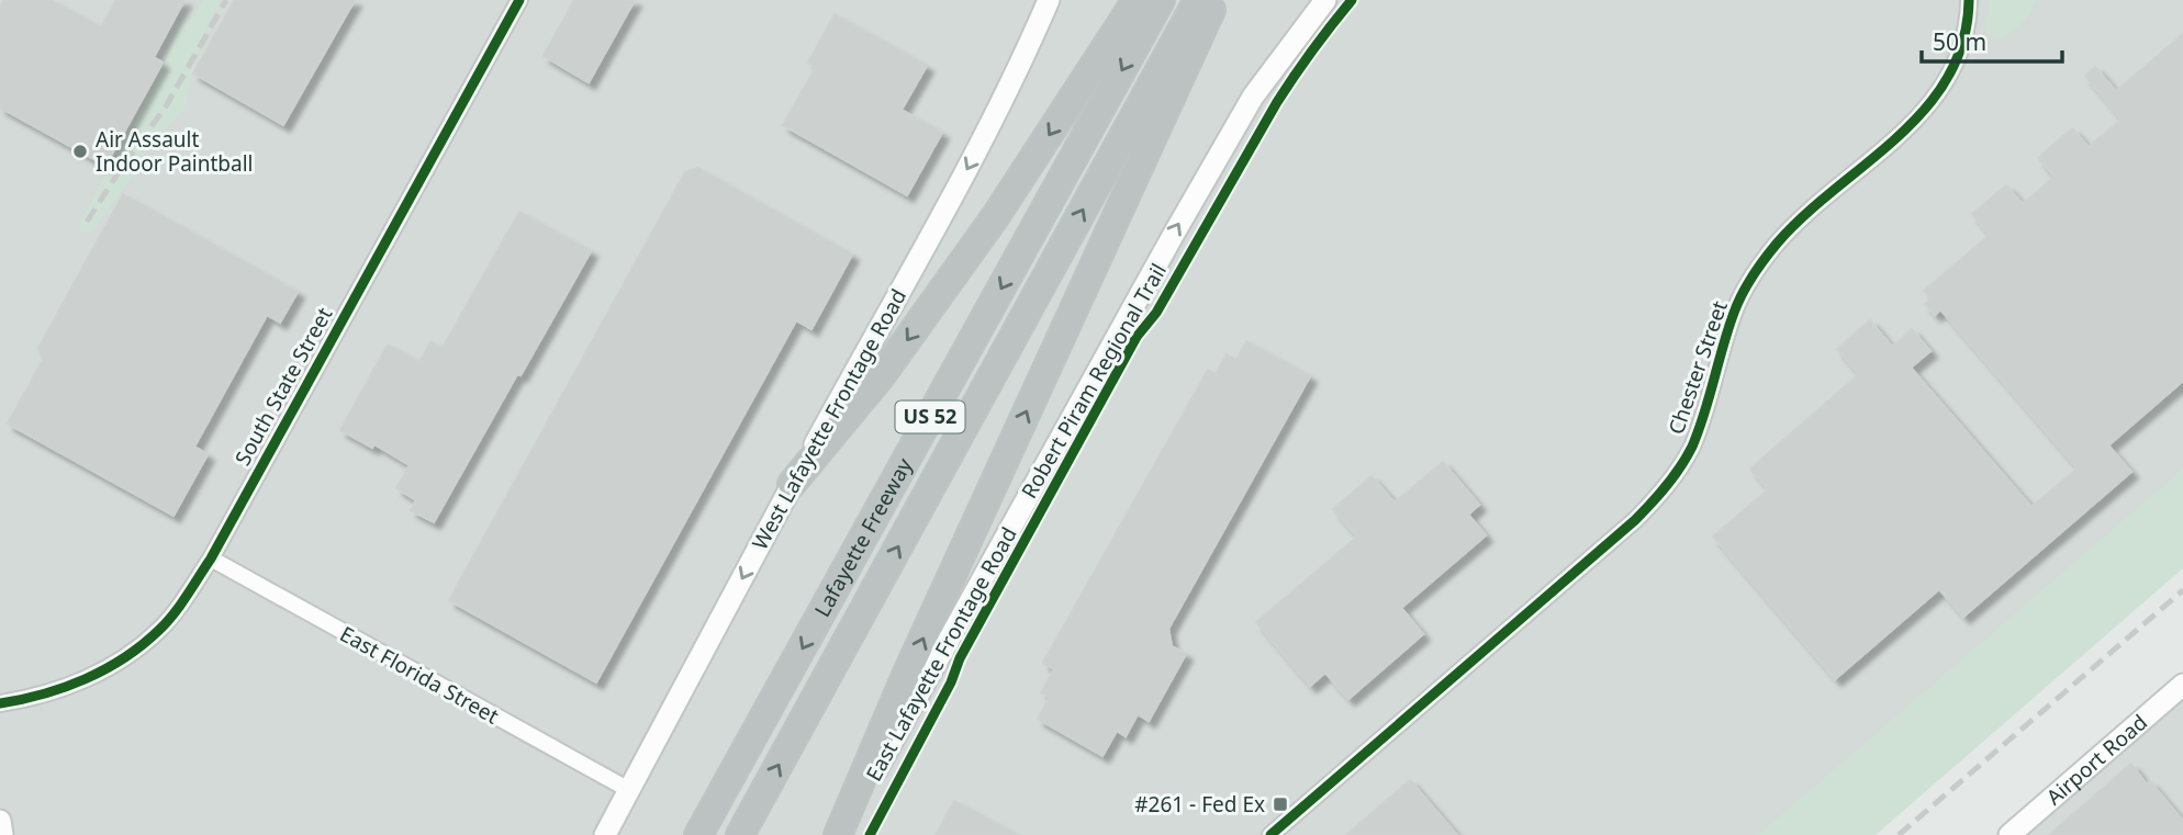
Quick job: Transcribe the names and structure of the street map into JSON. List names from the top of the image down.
{
  "streets": {
    "highway": ["US 52", "Lafayette Freeway"],
    "main road": ["West Lafayette Frontage Road", "East Lafayette Frontage Road", "Airport Road"],
    "street": ["Chester Street", "South State Street", "East Florida Street"],
    "cycle path": ["Robert Piram Regional Trail"]
  },
  "crossings": [
    ["South State Street", "East Florida Street"],
    ["West Lafayette Frontage Road", "East Florida Street"]
  ],
  "one_way": ["West Lafayette Frontage Road", "East Lafayette Frontage Road"],
  "places": {
    "other": ["Air Assault Indoor Paintball"],
    "transit": ["#261 - Fed Ex"]
  },
  "scale_bar": "50 m"
}
